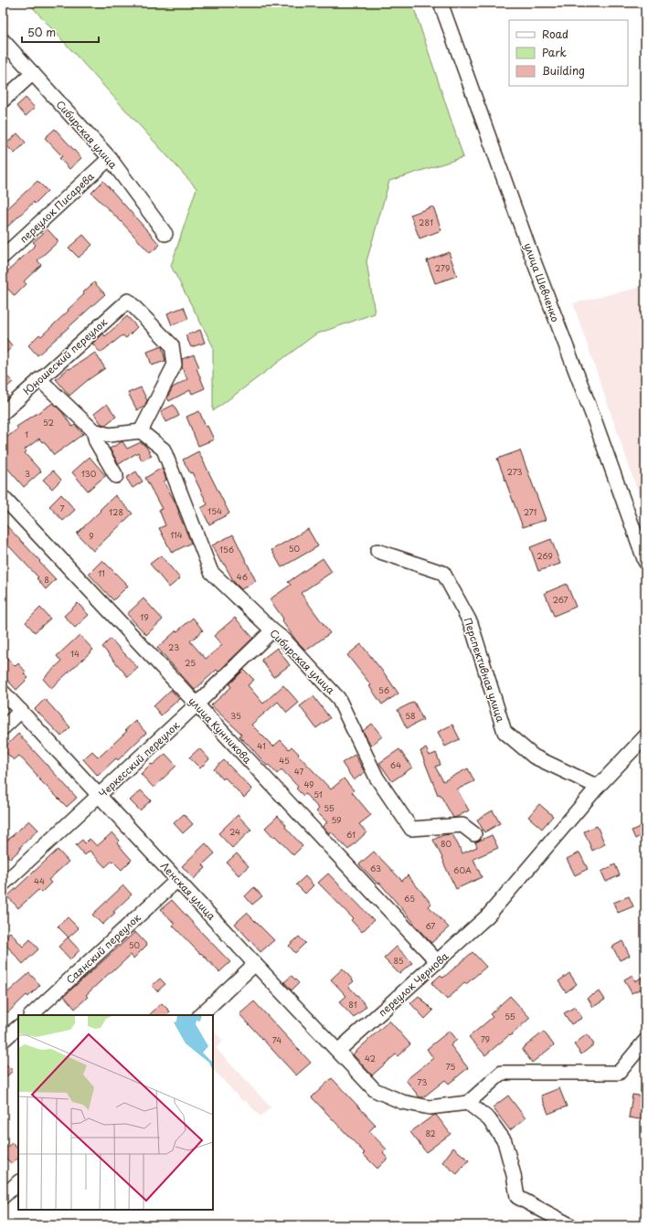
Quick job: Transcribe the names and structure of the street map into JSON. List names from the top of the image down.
{
  "streets": {
    "street": [
      "Сибирская улица",
      "переулок Писарева",
      "улица Шевченко",
      "Юношеский переулок",
      "Перспективная улица",
      "улица Кунникова",
      "Черкесский переулок",
      "Ленская улица",
      "Саянский переулок",
      "переулок Чернова"
    ]
  },
  "crossings": [
    ["Сибирская улица", "переулок Писарева"],
    ["Сибирская улица", "Юношеский переулок"],
    ["Сибирская улица", "Черкесский переулок"],
    ["Перспективная улица", "переулок Чернова"],
    ["улица Кунникова", "Черкесский переулок"],
    ["улица Кунникова", "переулок Чернова"],
    ["Черкесский переулок", "Ленская улица"],
    ["Ленская улица", "Саянский переулок"],
    ["Ленская улица", "переулок Чернова"]
  ],
  "house_numbers": [
    "281",
    "279",
    "52",
    "1",
    "273",
    "3",
    "130",
    "7",
    "154",
    "128",
    "271",
    "114",
    "9",
    "50",
    "156",
    "269",
    "11",
    "46",
    "8",
    "267",
    "19",
    "23",
    "14",
    "25",
    "56",
    "35",
    "58",
    "41",
    "45",
    "64",
    "47",
    "49",
    "51",
    "55",
    "59",
    "24",
    "61",
    "80",
    "63",
    "60А",
    "44",
    "65",
    "67",
    "50",
    "85",
    "81",
    "55",
    "79",
    "74",
    "42",
    "75",
    "73",
    "82"
  ],
  "legend": ["Road", "Park", "Building"],
  "scale_bar": "50 m"
}
